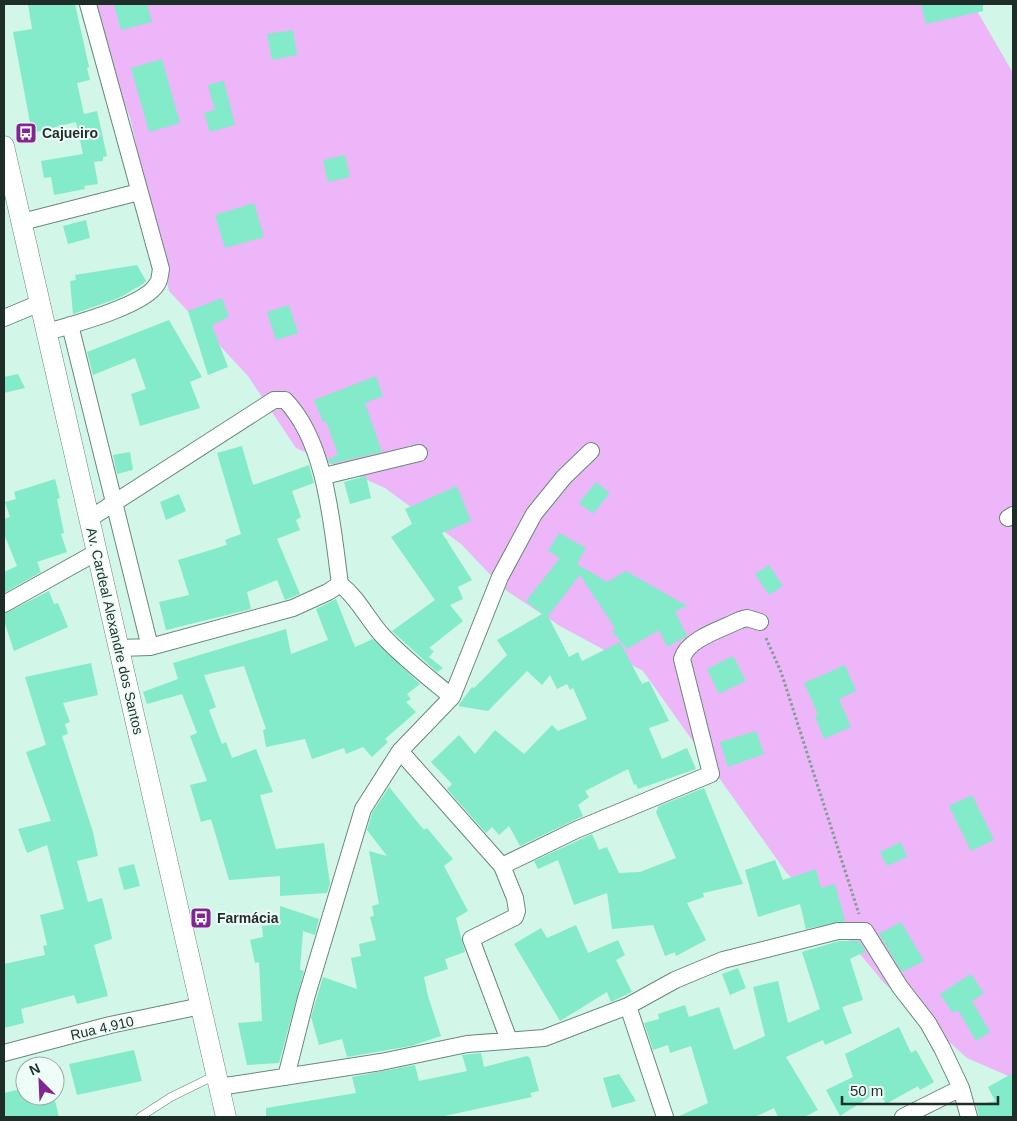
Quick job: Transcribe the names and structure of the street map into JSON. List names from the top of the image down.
{
  "streets": {
    "street": ["Av. Cardeal Alexandre dos Santos", "Rua 4.910"]
  },
  "crossings": [
    ["Av. Cardeal Alexandre dos Santos", "Rua 4.910"]
  ],
  "places": {
    "bus stop": ["Cajueiro", "Farmácia"]
  },
  "scale_bar": "50 m",
  "north": "top left"
}
